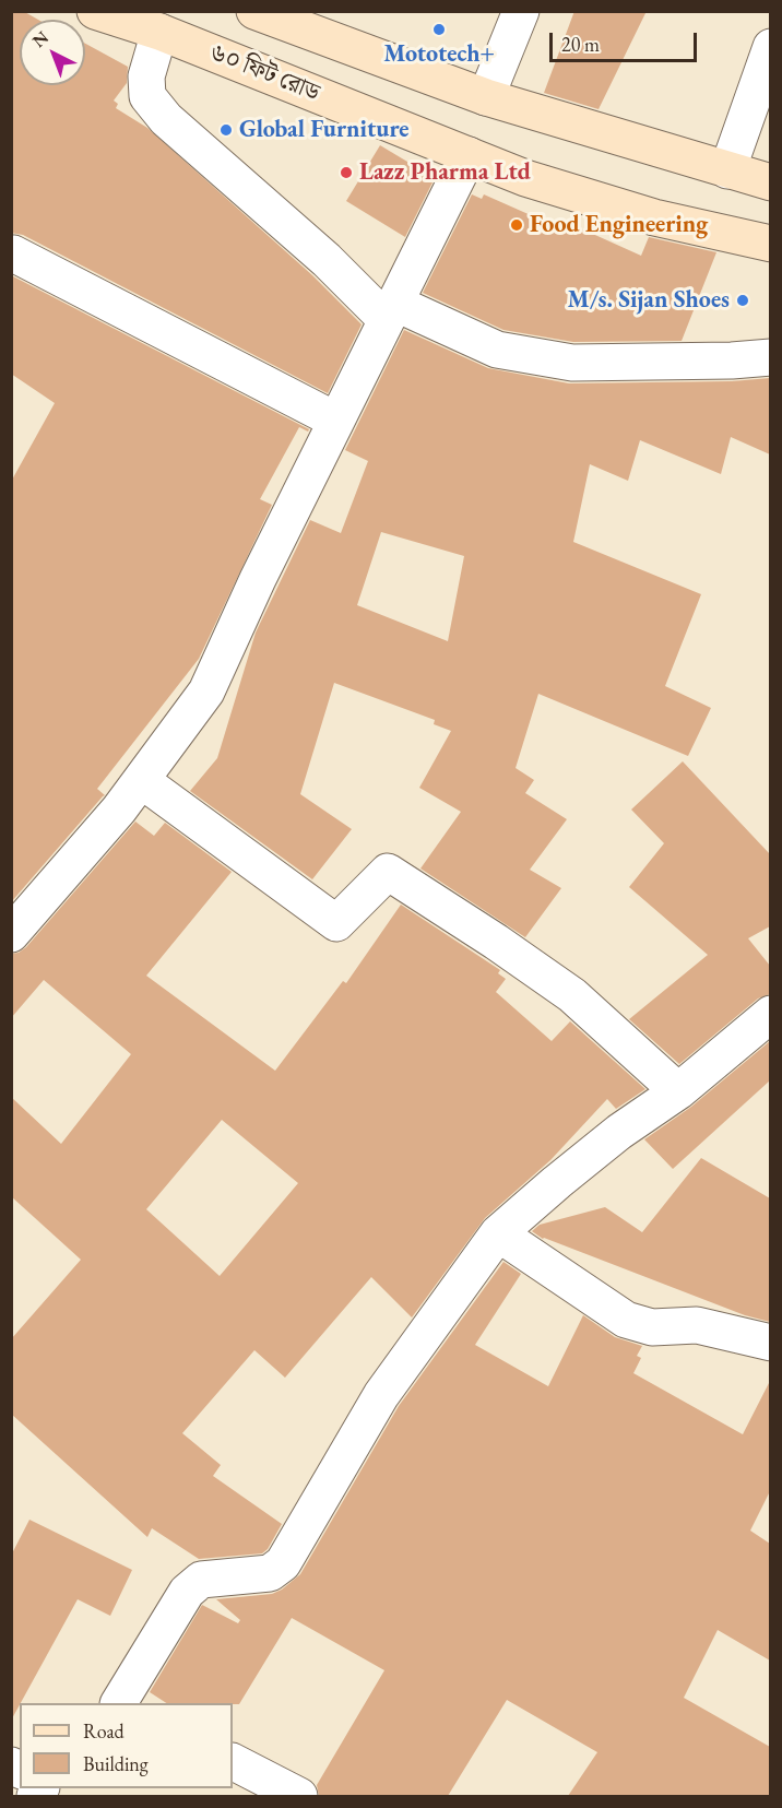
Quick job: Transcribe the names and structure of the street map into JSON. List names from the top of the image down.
{
  "streets": {
    "street": ["৬০ ফিট রোড"]
  },
  "places": [
    "Mototech+",
    "Global Furniture",
    "Lazz Pharma Ltd",
    "Food Engineering",
    "M/s. Sijan Shoes"
  ],
  "legend": ["Road", "Building"],
  "scale_bar": "20 m",
  "north": "top left"
}
